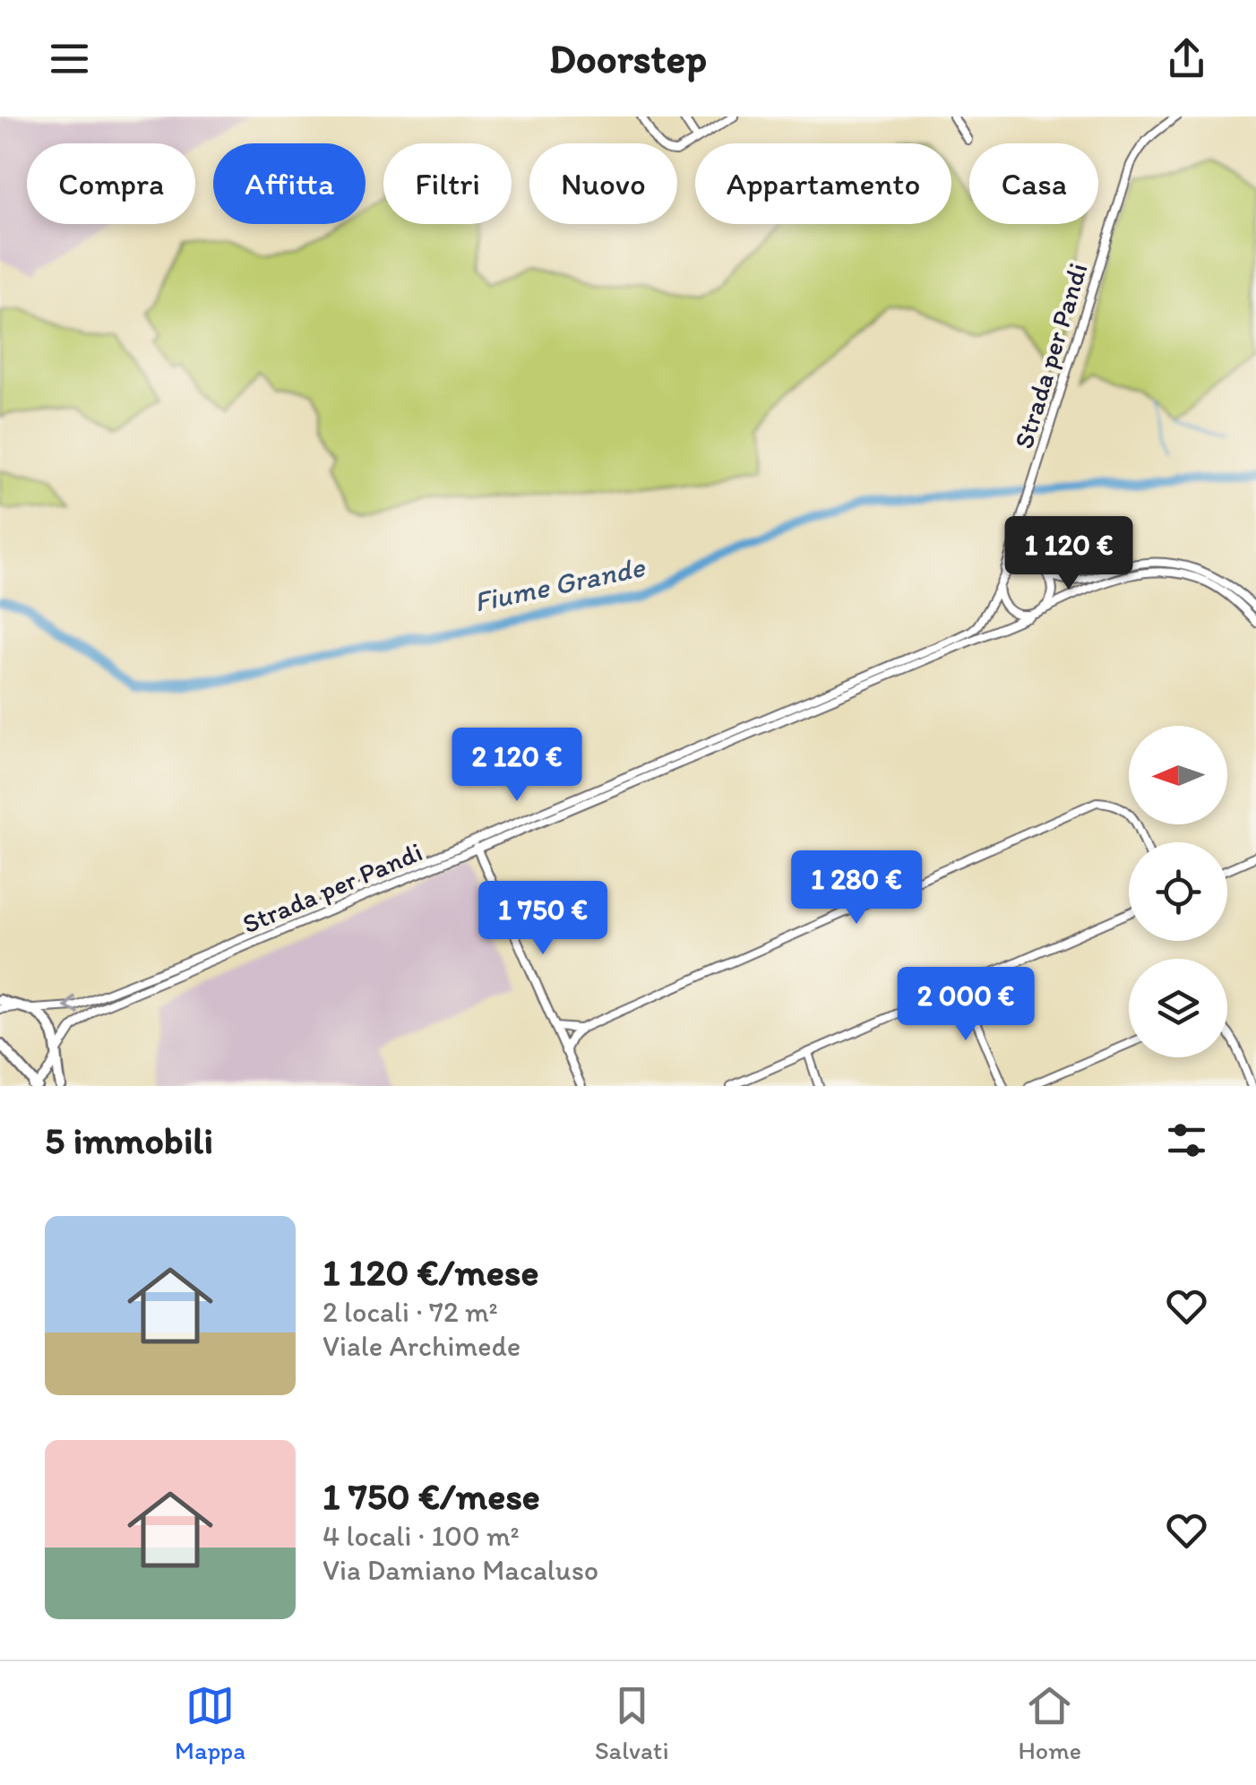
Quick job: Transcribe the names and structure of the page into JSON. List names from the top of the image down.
{
  "streets": {
    "street": ["Strada per Pandi"]
  },
  "water": ["Fiume Grande"],
  "north": "left",
  "page": {
    "header": "Doorstep",
    "chip": [
      "Compra",
      "Affitta",
      "Filtri",
      "Nuovo",
      "Appartamento",
      "Casa"
    ],
    "price": [
      "1 120 €",
      "2 120 €",
      "1 280 €",
      "1 750 €",
      "2 000 €"
    ],
    "heading": "5 immobili",
    "list": [
      {
        "name": "1 120 €/mese",
        "note": "2 locali · 72 m² · Viale Archimede"
      },
      {
        "name": "1 750 €/mese",
        "note": "4 locali · 100 m² · Via Damiano Macaluso"
      }
    ],
    "tabs": ["Mappa", "Salvati", "Home"]
  }
}
